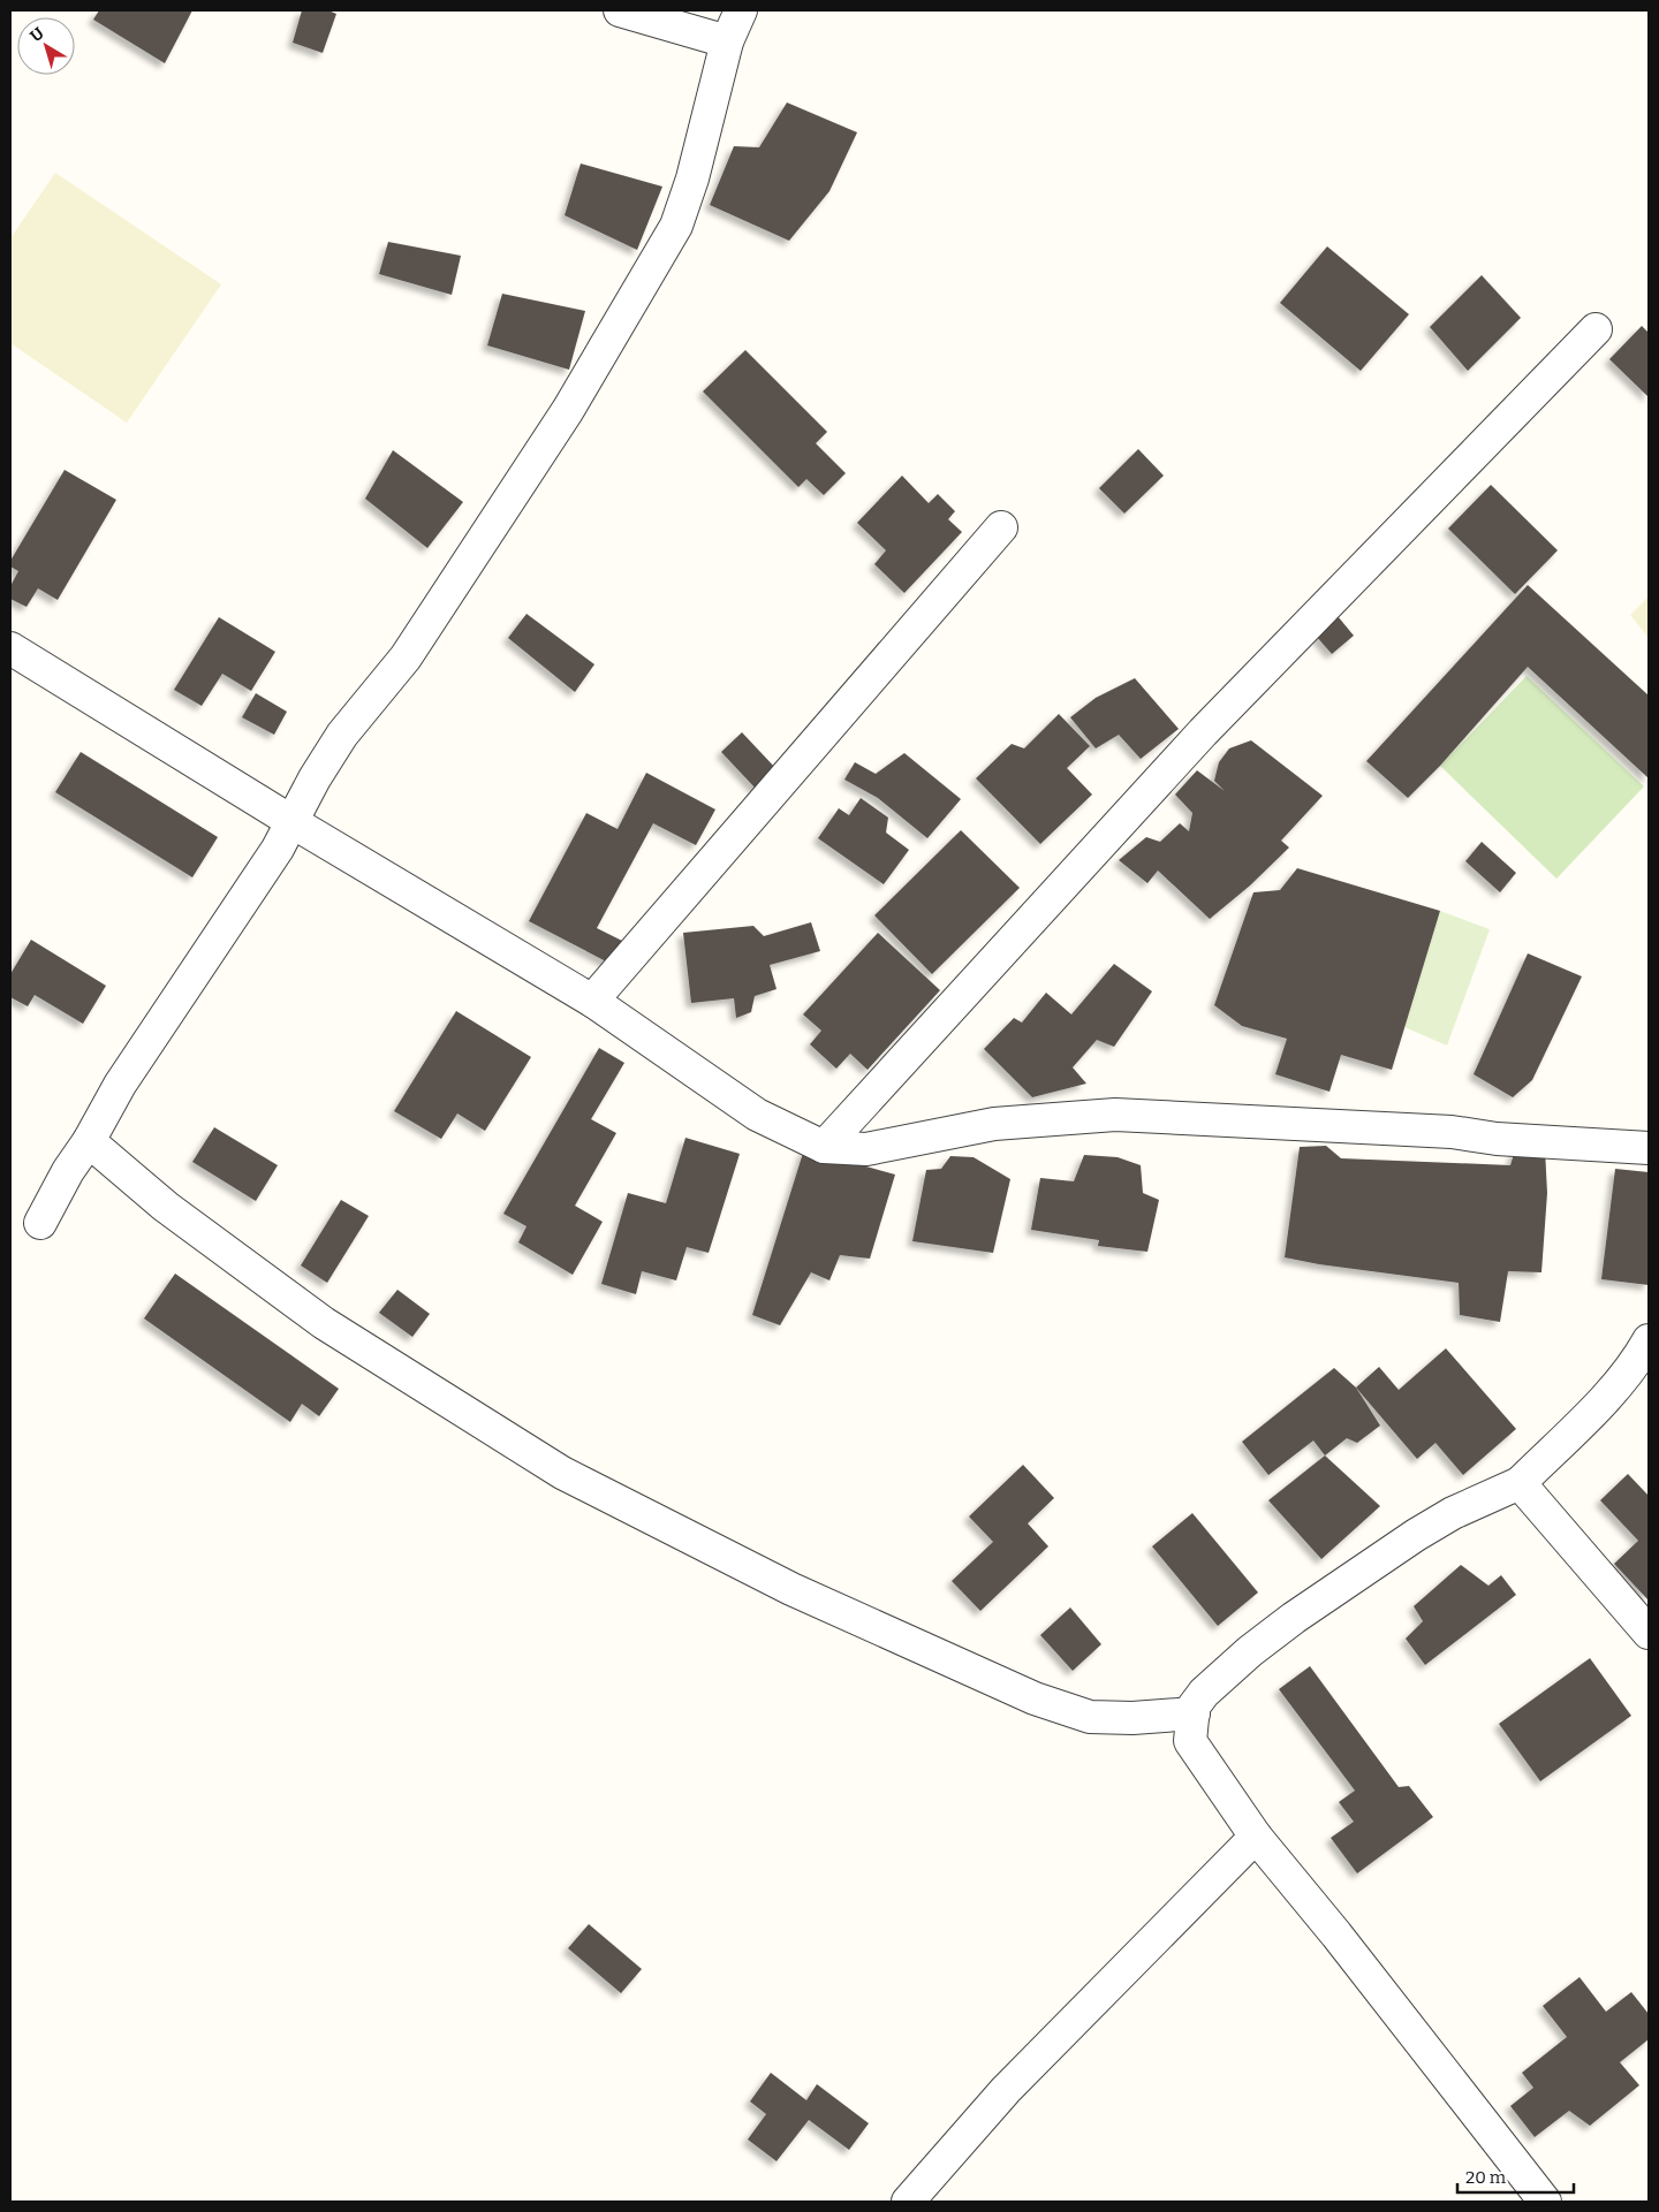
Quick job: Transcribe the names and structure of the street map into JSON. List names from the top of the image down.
{
  "scale_bar": "20 m",
  "north": "top left"
}
